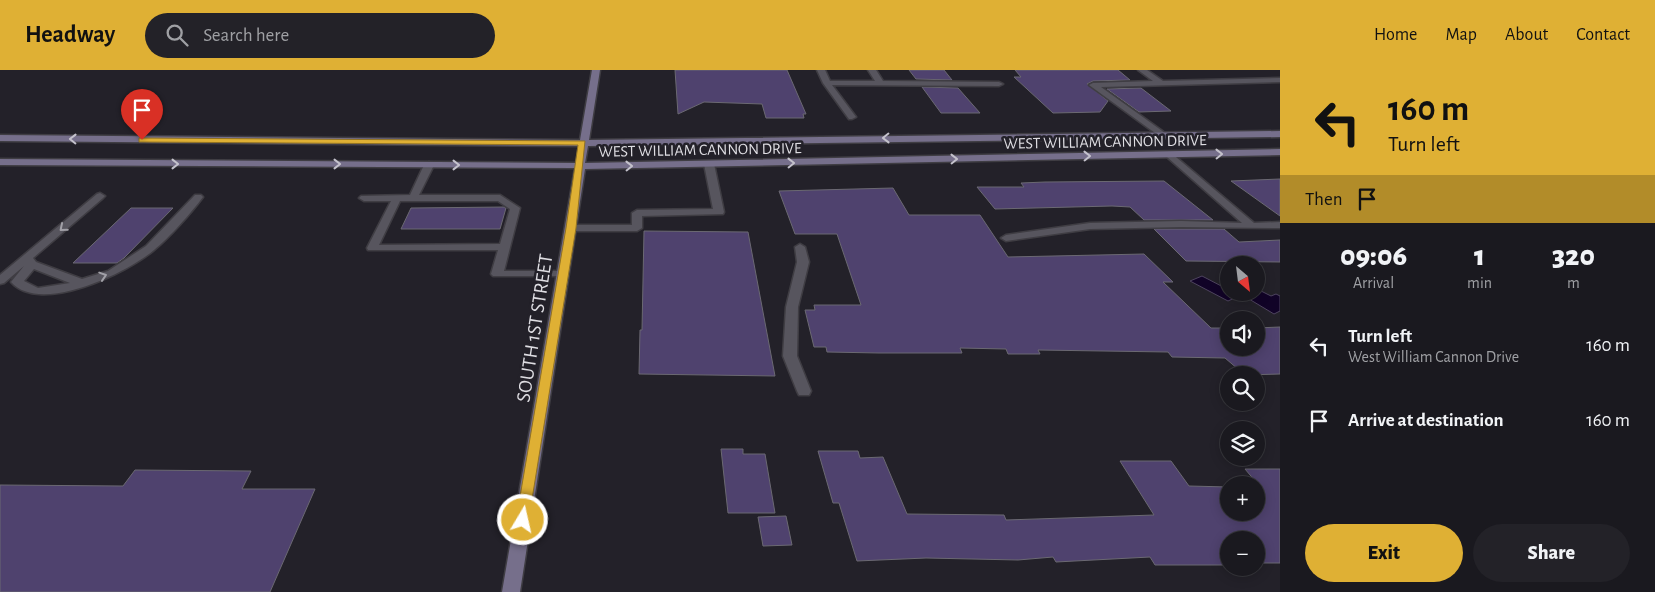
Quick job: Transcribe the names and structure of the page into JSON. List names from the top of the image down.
{
  "streets": {
    "main road": ["WEST WILLIAM CANNON DRIVE", "SOUTH 1ST STREET"]
  },
  "crossings": [
    ["WEST WILLIAM CANNON DRIVE", "SOUTH 1ST STREET"]
  ],
  "north": "bottom right",
  "page": {
    "header": "Headway",
    "search": "Search here",
    "nav": [
      "Home",
      "Map",
      "About",
      "Contact"
    ],
    "turn": ["160 m", "Turn left"],
    "then": "Then",
    "eta": [
      "09:06",
      "Arrival",
      "1",
      "min",
      "320",
      "m"
    ],
    "map_buttons": ["+", "−"],
    "list": [
      {
        "name": "Turn left",
        "note": "West William Cannon Drive",
        "value": "160 m"
      },
      {
        "name": "Arrive at destination",
        "value": "160 m"
      }
    ],
    "buttons": ["Exit", "Share"]
  }
}
